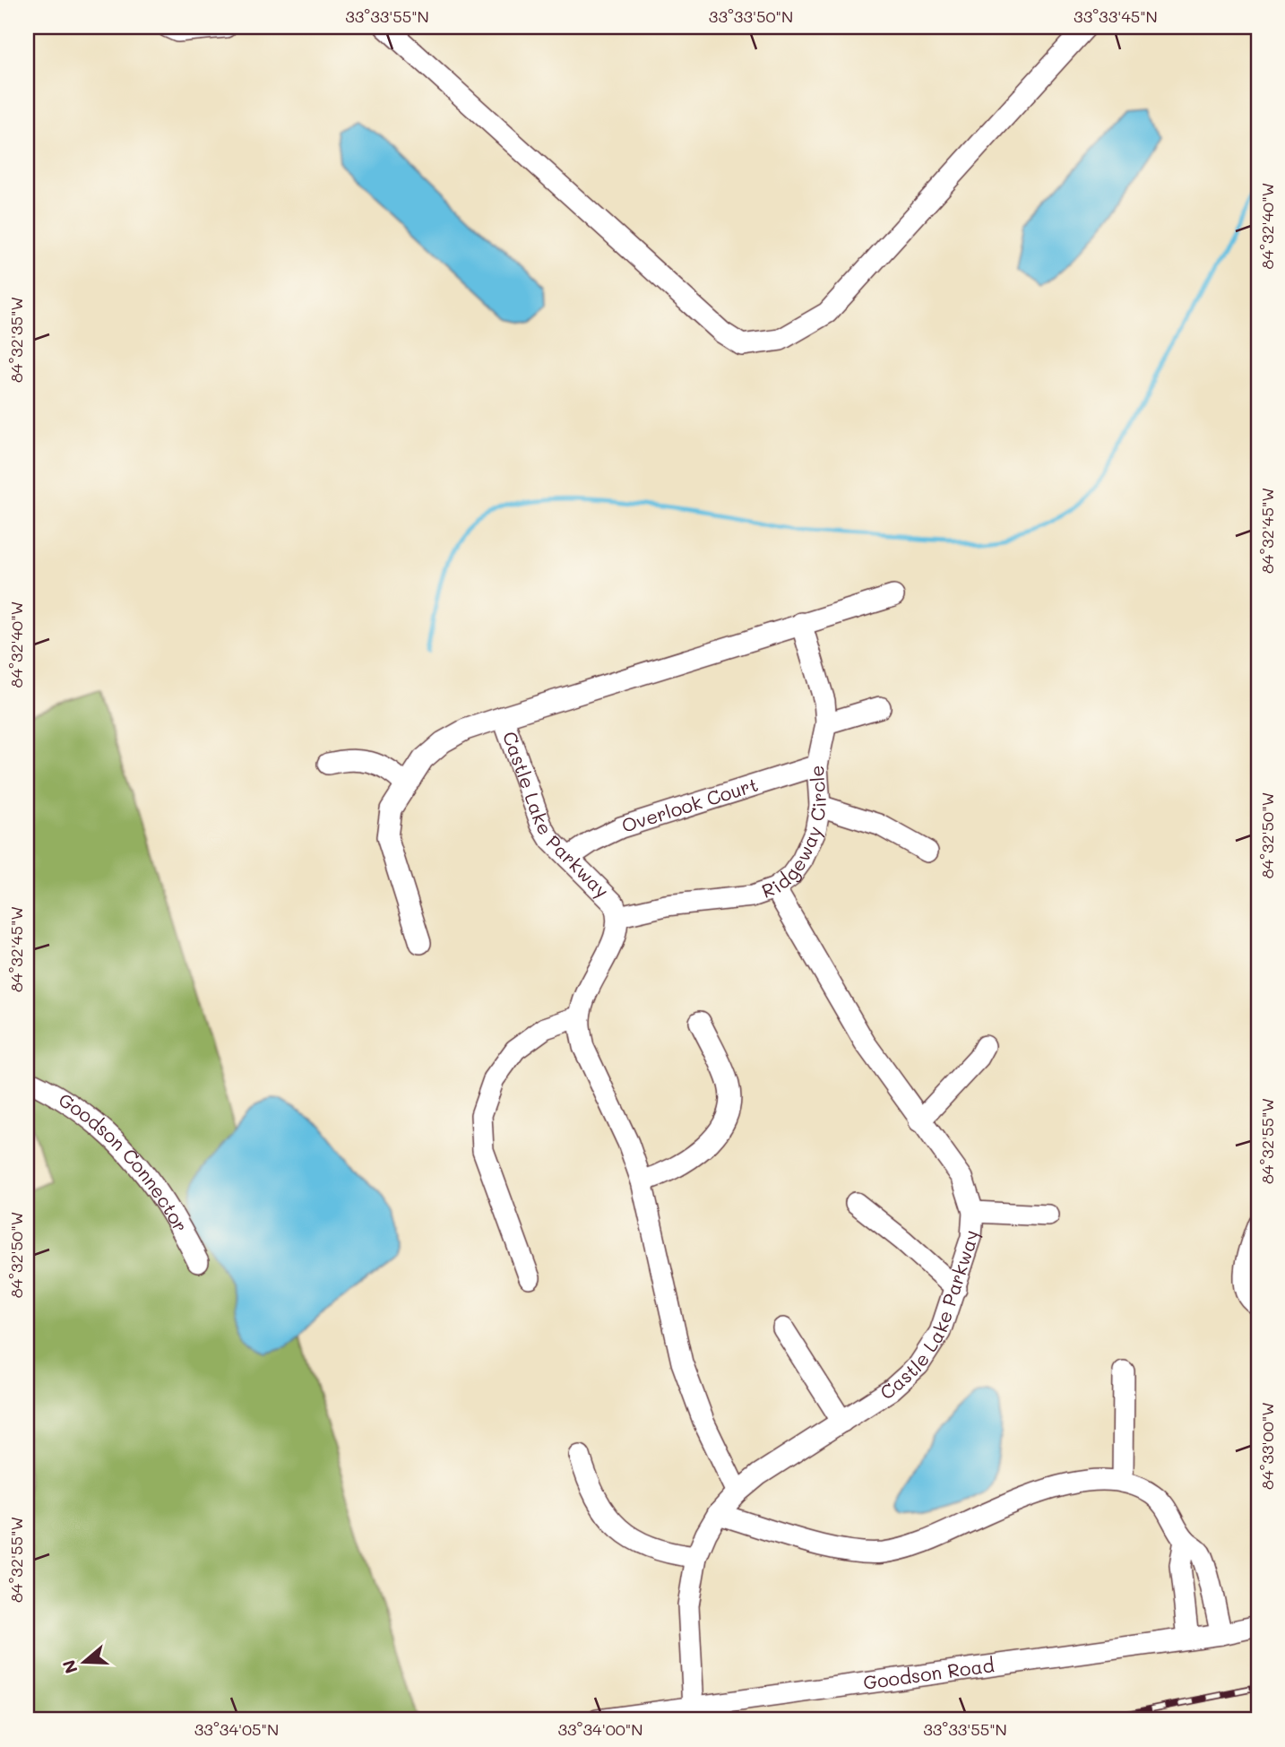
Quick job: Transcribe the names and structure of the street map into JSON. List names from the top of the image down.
{
  "streets": {
    "street": [
      "Overlook Court",
      "Castle Lake Parkway",
      "Ridgeway Circle",
      "Goodson Connector",
      "Goodson Road"
    ]
  },
  "crossings": [
    ["Overlook Court", "Castle Lake Parkway"],
    ["Overlook Court", "Ridgeway Circle"],
    ["Castle Lake Parkway", "Ridgeway Circle"],
    ["Castle Lake Parkway", "Goodson Road"]
  ],
  "north": "left",
  "coordinates": [
    "33°33'55\"N",
    "33°33'50\"N",
    "33°33'45\"N",
    "84°32'40\"W",
    "84°32'35\"W",
    "84°32'45\"W",
    "84°32'50\"W",
    "84°32'55\"W",
    "84°33'00\"W",
    "33°34'05\"N",
    "33°34'00\"N"
  ]
}
